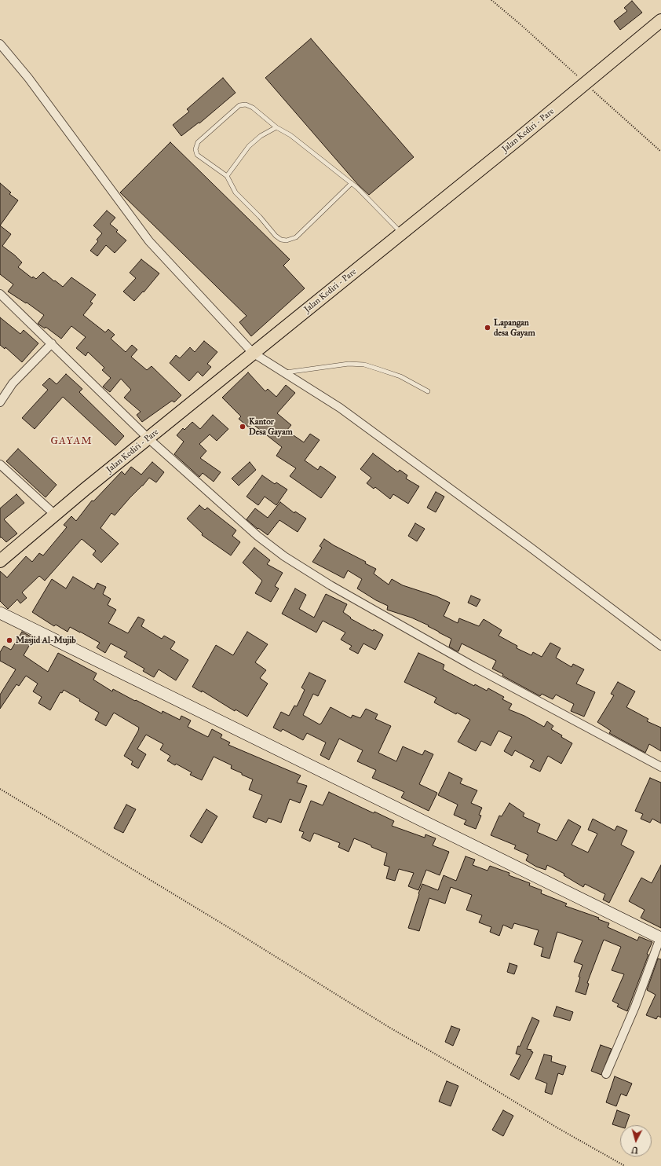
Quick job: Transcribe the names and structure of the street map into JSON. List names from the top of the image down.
{
  "streets": {
    "main road": ["Jalan Kediri - Pare"]
  },
  "districts": ["GAYAM"],
  "places": ["Lapangan desa Gayam", "Kantor Desa Gayam", "Masjid Al-Mujib"],
  "north": "bottom"
}
